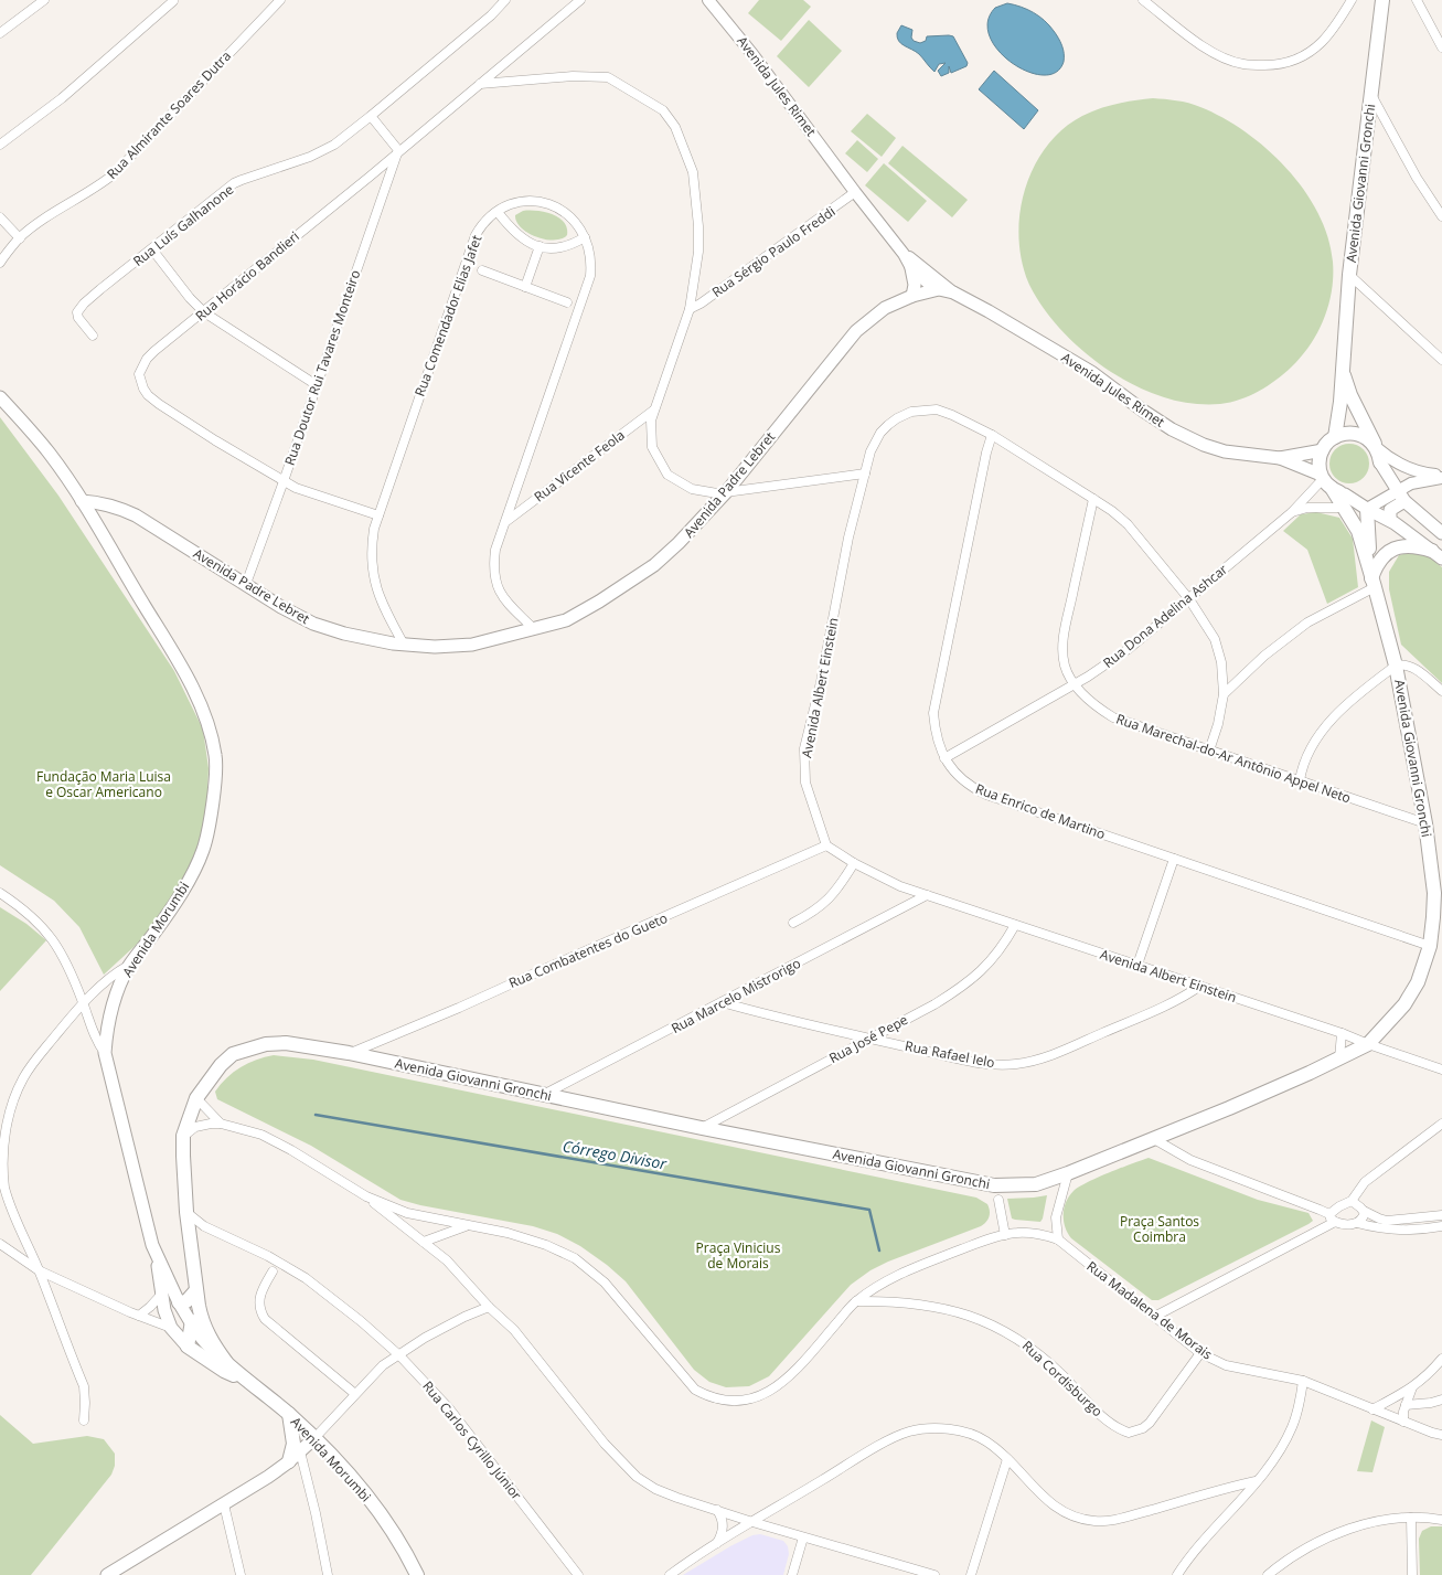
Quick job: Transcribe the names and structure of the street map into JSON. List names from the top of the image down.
{
  "streets": {
    "main road": [
      "Avenida Jules Rimet",
      "Avenida Giovanni Gronchi",
      "Avenida Padre Lebret",
      "Avenida Morumbi"
    ],
    "street": [
      "Rua Almirante Soares Dutra",
      "Rua Luís Galhanone",
      "Rua Sérgio Paulo Freddi",
      "Rua Horácio Bandieri",
      "Rua Comendador Elias Jafet",
      "Rua Doutor Rui Tavares Monteiro",
      "Rua Vicente Feola",
      "Rua Dona Adelina Ashcar",
      "Avenida Albert Einstein",
      "Rua Marechal-do-Ar Antônio Appel Neto",
      "Rua Enrico de Martino",
      "Rua Combatentes do Gueto",
      "Rua Marcelo Mistrorigo",
      "Rua José Pepe",
      "Rua Rafael Ielo",
      "Rua Madalena de Morais",
      "Rua Cordisburgo",
      "Rua Carlos Cyrillo Júnior"
    ]
  },
  "crossings": [
    ["Avenida Jules Rimet", "Avenida Giovanni Gronchi"],
    ["Avenida Jules Rimet", "Rua Sérgio Paulo Freddi"],
    ["Avenida Jules Rimet", "Avenida Padre Lebret"],
    ["Avenida Jules Rimet", "Rua Dona Adelina Ashcar"],
    ["Avenida Giovanni Gronchi", "Rua Dona Adelina Ashcar"],
    ["Avenida Giovanni Gronchi", "Avenida Albert Einstein"],
    ["Avenida Giovanni Gronchi", "Rua Marechal-do-Ar Antônio Appel Neto"],
    ["Avenida Giovanni Gronchi", "Rua Enrico de Martino"],
    ["Avenida Giovanni Gronchi", "Avenida Morumbi"],
    ["Avenida Giovanni Gronchi", "Rua Combatentes do Gueto"],
    ["Avenida Giovanni Gronchi", "Rua Marcelo Mistrorigo"],
    ["Avenida Giovanni Gronchi", "Rua José Pepe"],
    ["Avenida Giovanni Gronchi", "Rua Carlos Cyrillo Júnior"],
    ["Rua Horácio Bandieri", "Rua Comendador Elias Jafet"],
    ["Rua Horácio Bandieri", "Rua Doutor Rui Tavares Monteiro"],
    ["Rua Comendador Elias Jafet", "Rua Vicente Feola"],
    ["Rua Comendador Elias Jafet", "Avenida Padre Lebret"],
    ["Rua Doutor Rui Tavares Monteiro", "Avenida Padre Lebret"],
    ["Avenida Padre Lebret", "Avenida Morumbi"],
    ["Rua Dona Adelina Ashcar", "Avenida Albert Einstein"],
    ["Rua Dona Adelina Ashcar", "Rua Marechal-do-Ar Antônio Appel Neto"],
    ["Rua Dona Adelina Ashcar", "Rua Enrico de Martino"],
    ["Avenida Albert Einstein", "Rua Marechal-do-Ar Antônio Appel Neto"],
    ["Avenida Albert Einstein", "Rua Enrico de Martino"],
    ["Avenida Albert Einstein", "Rua Combatentes do Gueto"],
    ["Avenida Albert Einstein", "Rua Marcelo Mistrorigo"],
    ["Avenida Albert Einstein", "Rua José Pepe"],
    ["Avenida Albert Einstein", "Rua Rafael Ielo"],
    ["Rua Marcelo Mistrorigo", "Rua Rafael Ielo"],
    ["Rua José Pepe", "Rua Rafael Ielo"],
    ["Rua Madalena de Morais", "Rua Cordisburgo"]
  ],
  "water": ["Córrego Divisor"],
  "parks": ["Fundação Maria Luisa e Oscar Americano", "Praça Santos Coimbra", "Praça Vinicius de Morais"]
}
